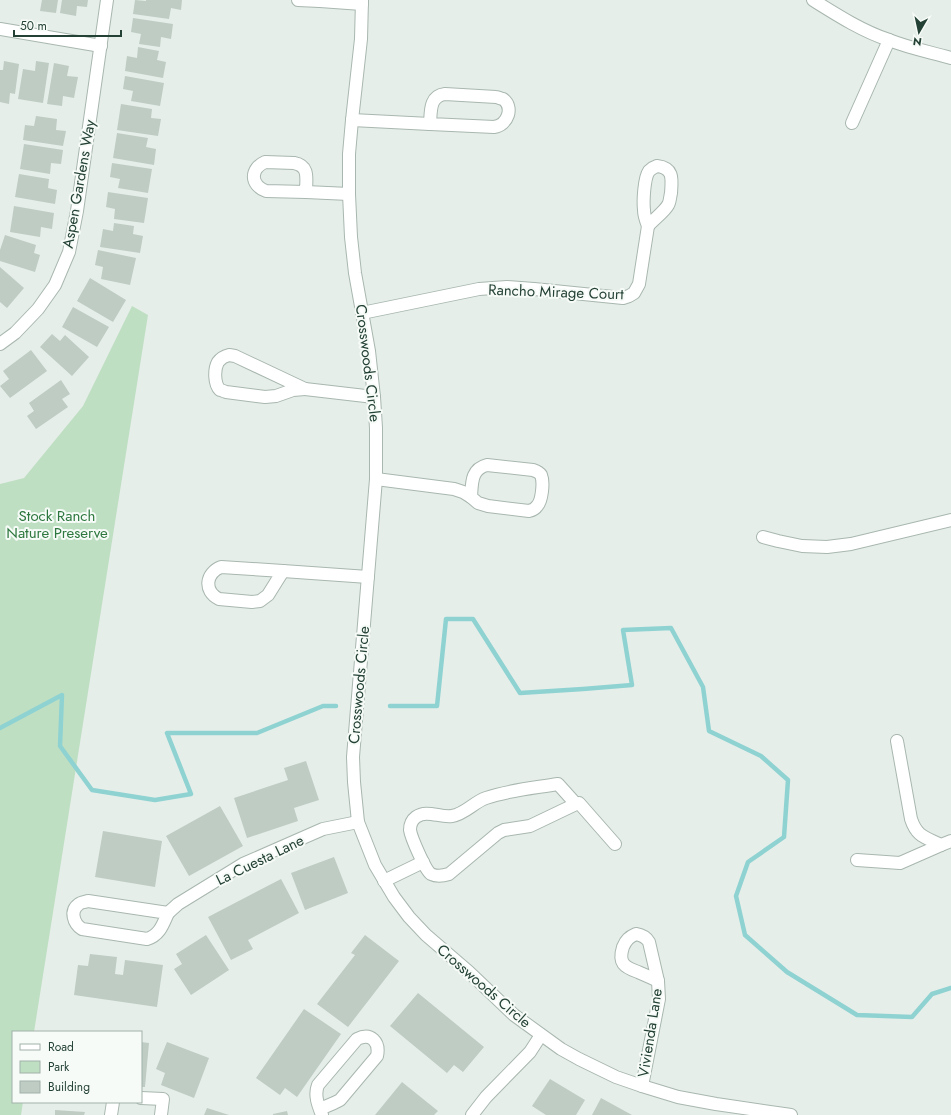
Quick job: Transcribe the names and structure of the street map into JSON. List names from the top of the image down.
{
  "streets": {
    "street": [
      "Aspen Gardens Way",
      "Rancho Mirage Court",
      "Crosswoods Circle",
      "La Cuesta Lane",
      "Vivienda Lane"
    ]
  },
  "crossings": [
    ["Rancho Mirage Court", "Crosswoods Circle"],
    ["Crosswoods Circle", "La Cuesta Lane"],
    ["Crosswoods Circle", "Vivienda Lane"]
  ],
  "parks": ["Stock Ranch Nature Preserve"],
  "legend": ["Road", "Park", "Building"],
  "scale_bar": "50 m",
  "north": "bottom"
}
